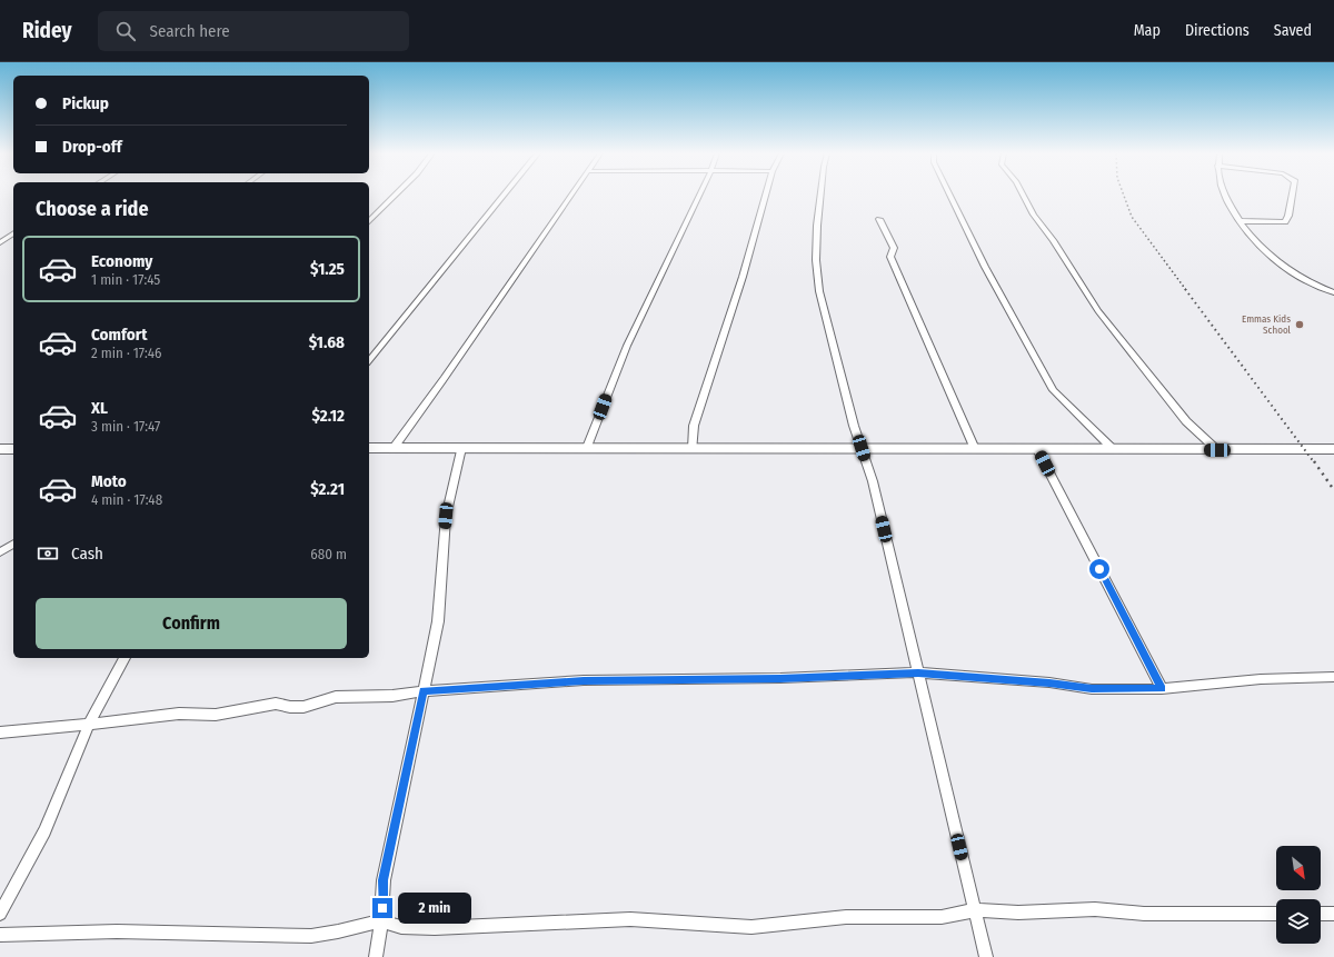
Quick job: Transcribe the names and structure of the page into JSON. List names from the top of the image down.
{
  "places": ["Emmas Kids School"],
  "north": "bottom right",
  "page": {
    "header": "Ridey",
    "search": "Search here",
    "nav": ["Map", "Directions", "Saved"],
    "banner": ["Pickup", "Drop-off"],
    "heading": "Choose a ride",
    "list": [
      {
        "name": "Economy",
        "note": "1 min · 17:45",
        "value": "$1.25"
      },
      {
        "name": "Comfort",
        "note": "2 min · 17:46",
        "value": "$1.68"
      },
      {
        "name": "XL",
        "note": "3 min · 17:47",
        "value": "$2.12"
      },
      {
        "name": "Moto",
        "note": "4 min · 17:48",
        "value": "$2.21"
      }
    ],
    "pay": ["Cash", "680 m"],
    "buttons": "Confirm",
    "bubble": "2 min"
  }
}
